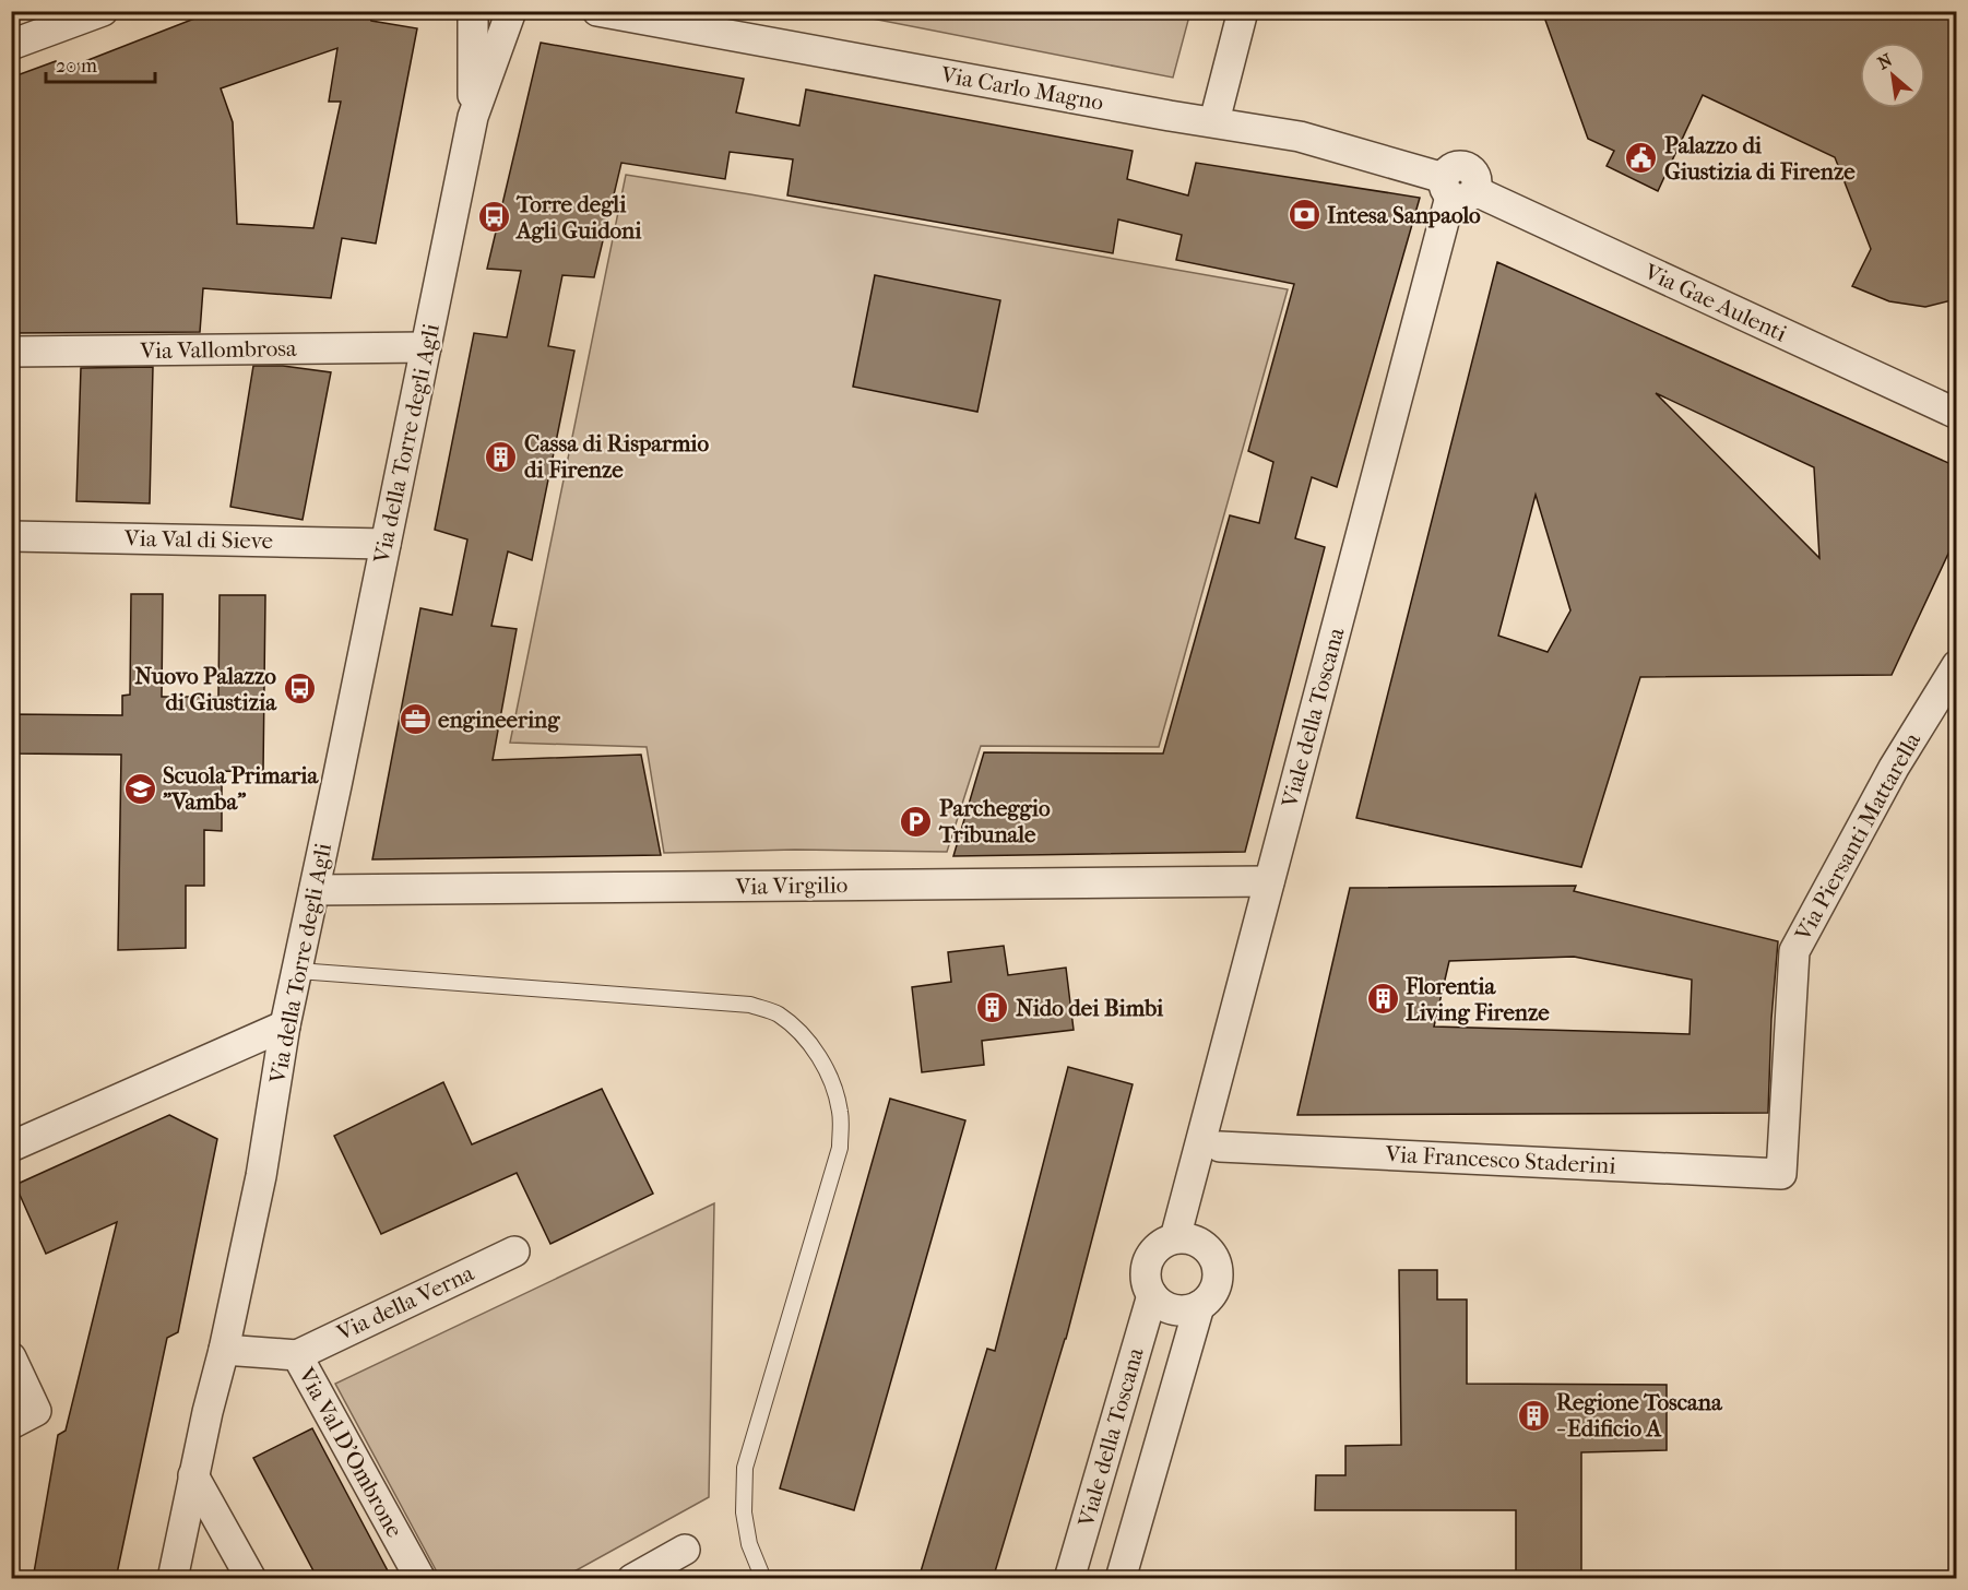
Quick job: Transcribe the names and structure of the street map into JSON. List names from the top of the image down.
{
  "streets": {
    "street": [
      "Via Carlo Magno",
      "Via Gae Aulenti",
      "Via Vallombrosa",
      "Via della Torre degli Agli",
      "Via Val di Sieve",
      "Viale della Toscana",
      "Via Piersanti Mattarella",
      "Via Virgilio",
      "Via Francesco Staderini",
      "Via della Verna",
      "Via Val D'Ombrone"
    ]
  },
  "crossings": [
    ["Via Carlo Magno", "Via Gae Aulenti"],
    ["Via Carlo Magno", "Viale della Toscana"],
    ["Via Gae Aulenti", "Viale della Toscana"],
    ["Via Vallombrosa", "Via della Torre degli Agli"],
    ["Via della Torre degli Agli", "Via Val di Sieve"],
    ["Via della Torre degli Agli", "Via Virgilio"],
    ["Via della Torre degli Agli", "Via Val D'Ombrone"],
    ["Viale della Toscana", "Via Virgilio"],
    ["Viale della Toscana", "Via Francesco Staderini"],
    ["Via Piersanti Mattarella", "Via Francesco Staderini"],
    ["Via della Verna", "Via Val D'Ombrone"]
  ],
  "places": {
    "public building": ["Palazzo di Giustizia di Firenze"],
    "bank": ["Intesa Sanpaolo"],
    "bus stop": ["Torre degli Agli Guidoni", "Nuovo Palazzo di Giustizia"],
    "building": [
      "Cassa di Risparmio di Firenze",
      "Florentia Living Firenze",
      "Nido dei Bimbi",
      "Regione Toscana - Edificio A"
    ],
    "office": ["engineering"],
    "school or university": ["Scuola Primaria \"Vamba\""],
    "parking": ["Parcheggio Tribunale"]
  },
  "scale_bar": "20 m",
  "north": "top left"
}
